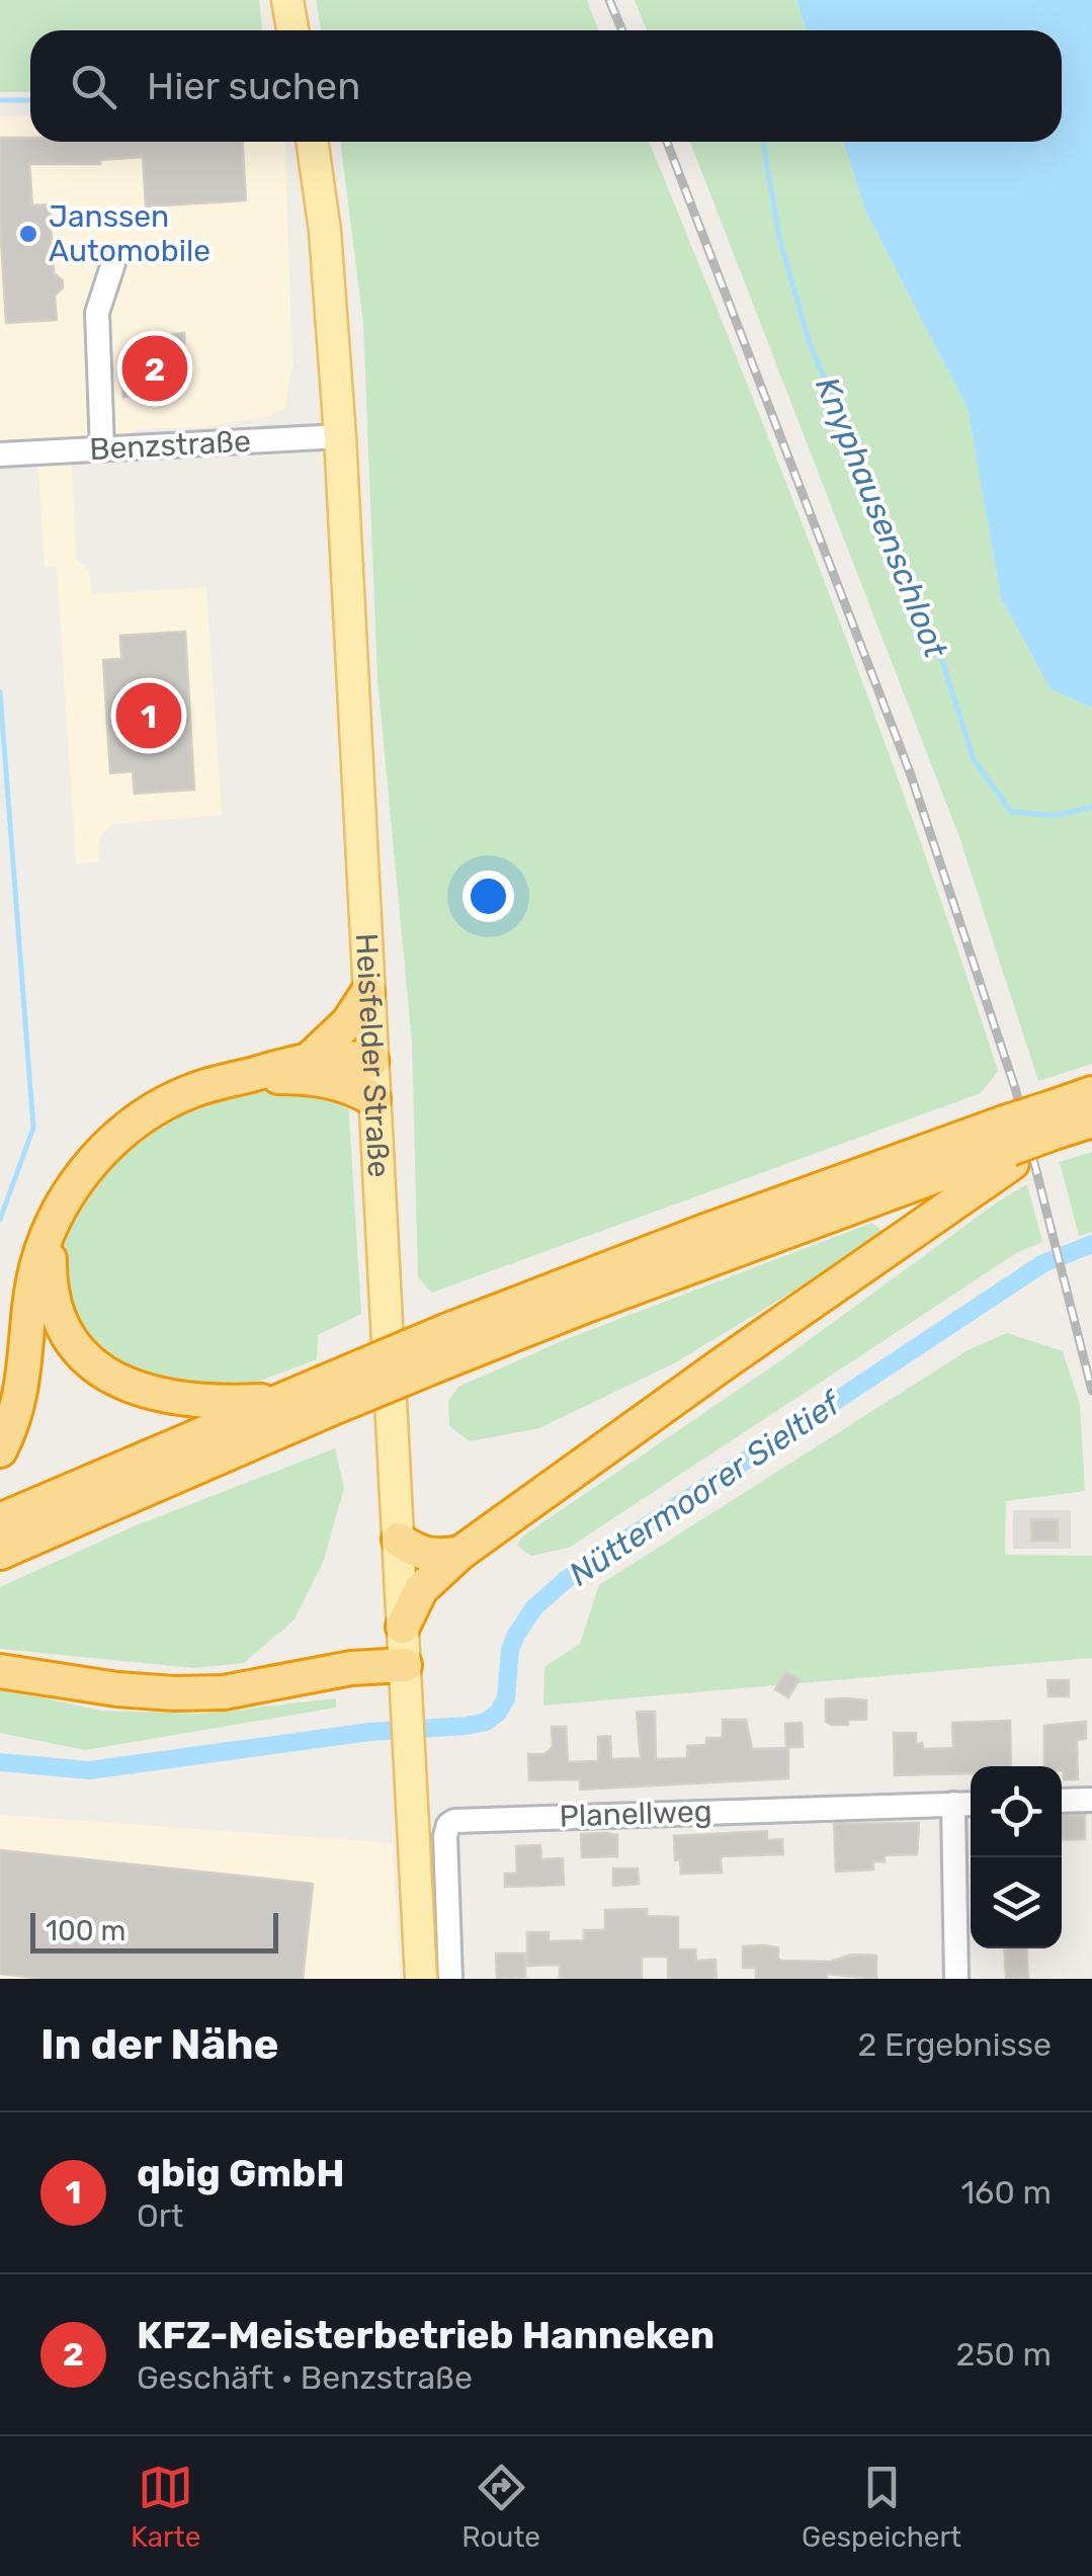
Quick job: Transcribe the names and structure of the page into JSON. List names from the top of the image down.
{
  "streets": {
    "main road": ["Heisfelder Straße"],
    "street": ["Benzstraße", "Planellweg"]
  },
  "crossings": [
    ["Benzstraße", "Heisfelder Straße"]
  ],
  "water": ["Knyphausenschloot", "Nüttermoorer Sieltief"],
  "places": ["Janssen Automobile"],
  "scale_bar": "100 m",
  "page": {
    "search": "Hier suchen",
    "pins": ["2", "1"],
    "scale": "100 m",
    "heading": ["In der Nähe", "2 Ergebnisse"],
    "list": [
      {
        "mark": "1",
        "name": "qbig GmbH",
        "note": "Ort",
        "value": "160 m"
      },
      {
        "mark": "2",
        "name": "KFZ-Meisterbetrieb Hanneken",
        "note": "Geschäft · Benzstraße",
        "value": "250 m"
      }
    ],
    "nav": ["Karte", "Route", "Gespeichert"]
  }
}
